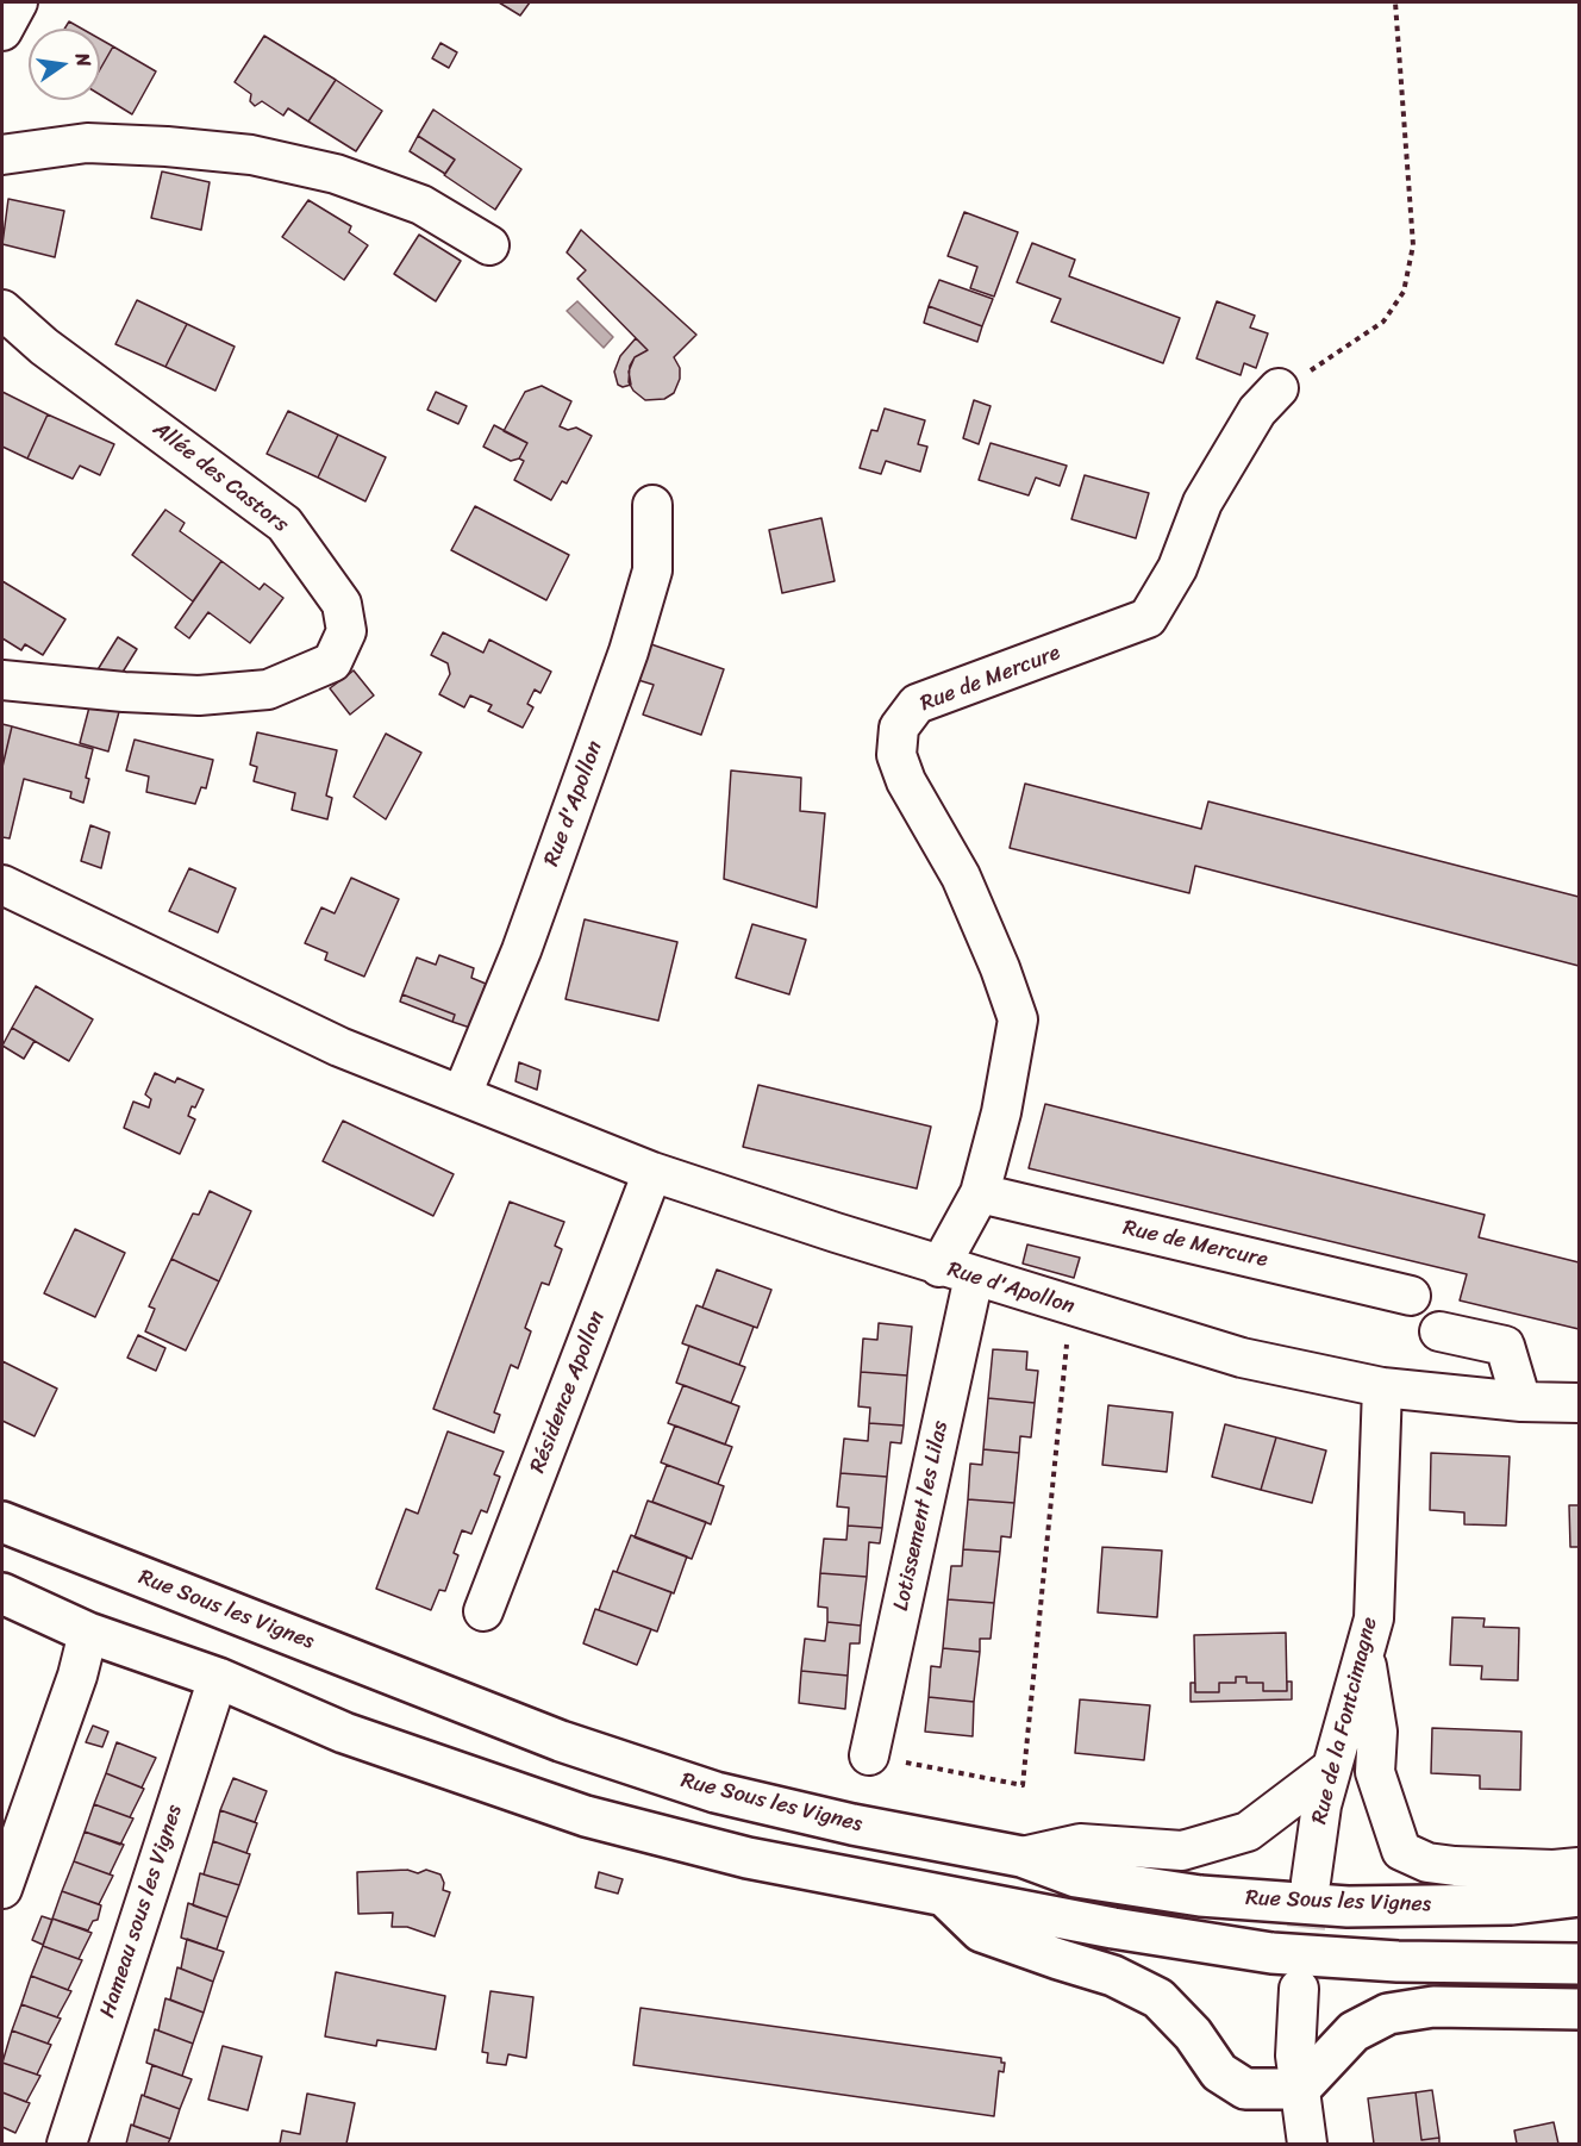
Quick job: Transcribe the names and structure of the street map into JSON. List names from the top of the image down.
{
  "streets": {
    "street": [
      "Allée des Castors",
      "Rue de Mercure",
      "Rue d'Apollon",
      "Résidence Apollon",
      "Lotissement les Lilas",
      "Rue Sous les Vignes",
      "Rue de la Fontcimagne",
      "Hameau sous les Vignes"
    ]
  },
  "crossings": [
    ["Rue de Mercure", "Rue d'Apollon"],
    ["Rue de Mercure", "Lotissement les Lilas"],
    ["Rue d'Apollon", "Résidence Apollon"],
    ["Rue d'Apollon", "Lotissement les Lilas"],
    ["Rue d'Apollon", "Rue de la Fontcimagne"]
  ],
  "north": "right"
}
